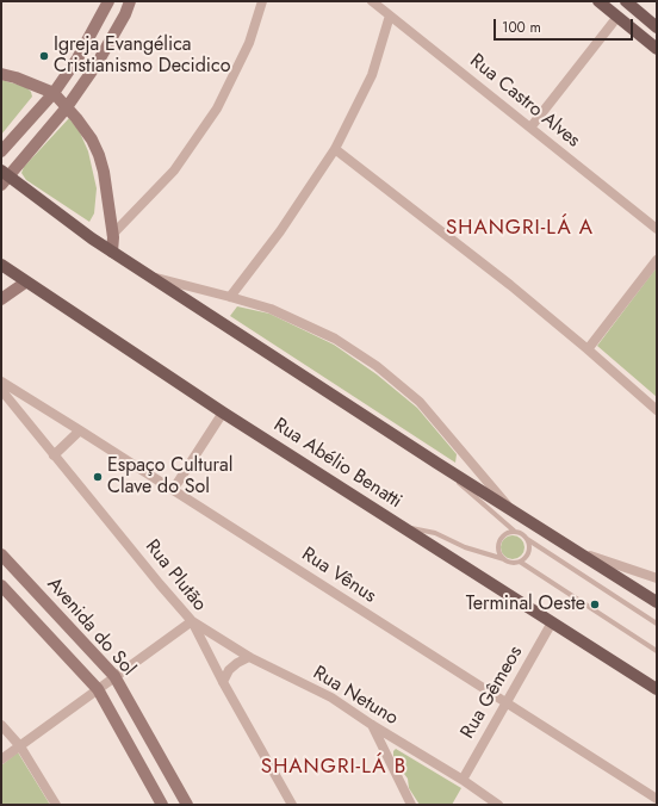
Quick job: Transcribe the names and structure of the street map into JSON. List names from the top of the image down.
{
  "streets": {
    "main road": ["Rua Abélio Benatti"],
    "street": [
      "Rua Castro Alves",
      "Rua Plutão",
      "Rua Vênus",
      "Avenida do Sol",
      "Rua Gêmeos",
      "Rua Netuno"
    ]
  },
  "crossings": [
    ["Rua Abélio Benatti", "Rua Gêmeos"],
    ["Rua Plutão", "Rua Netuno"],
    ["Rua Vênus", "Rua Gêmeos"],
    ["Rua Gêmeos", "Rua Netuno"]
  ],
  "districts": ["SHANGRI-LÁ A", "SHANGRI-LÁ B"],
  "places": ["Igreja Evangélica Cristianismo Decidico", "Espaço Cultural Clave do Sol", "Terminal Oeste"],
  "scale_bar": "100 m"
}
